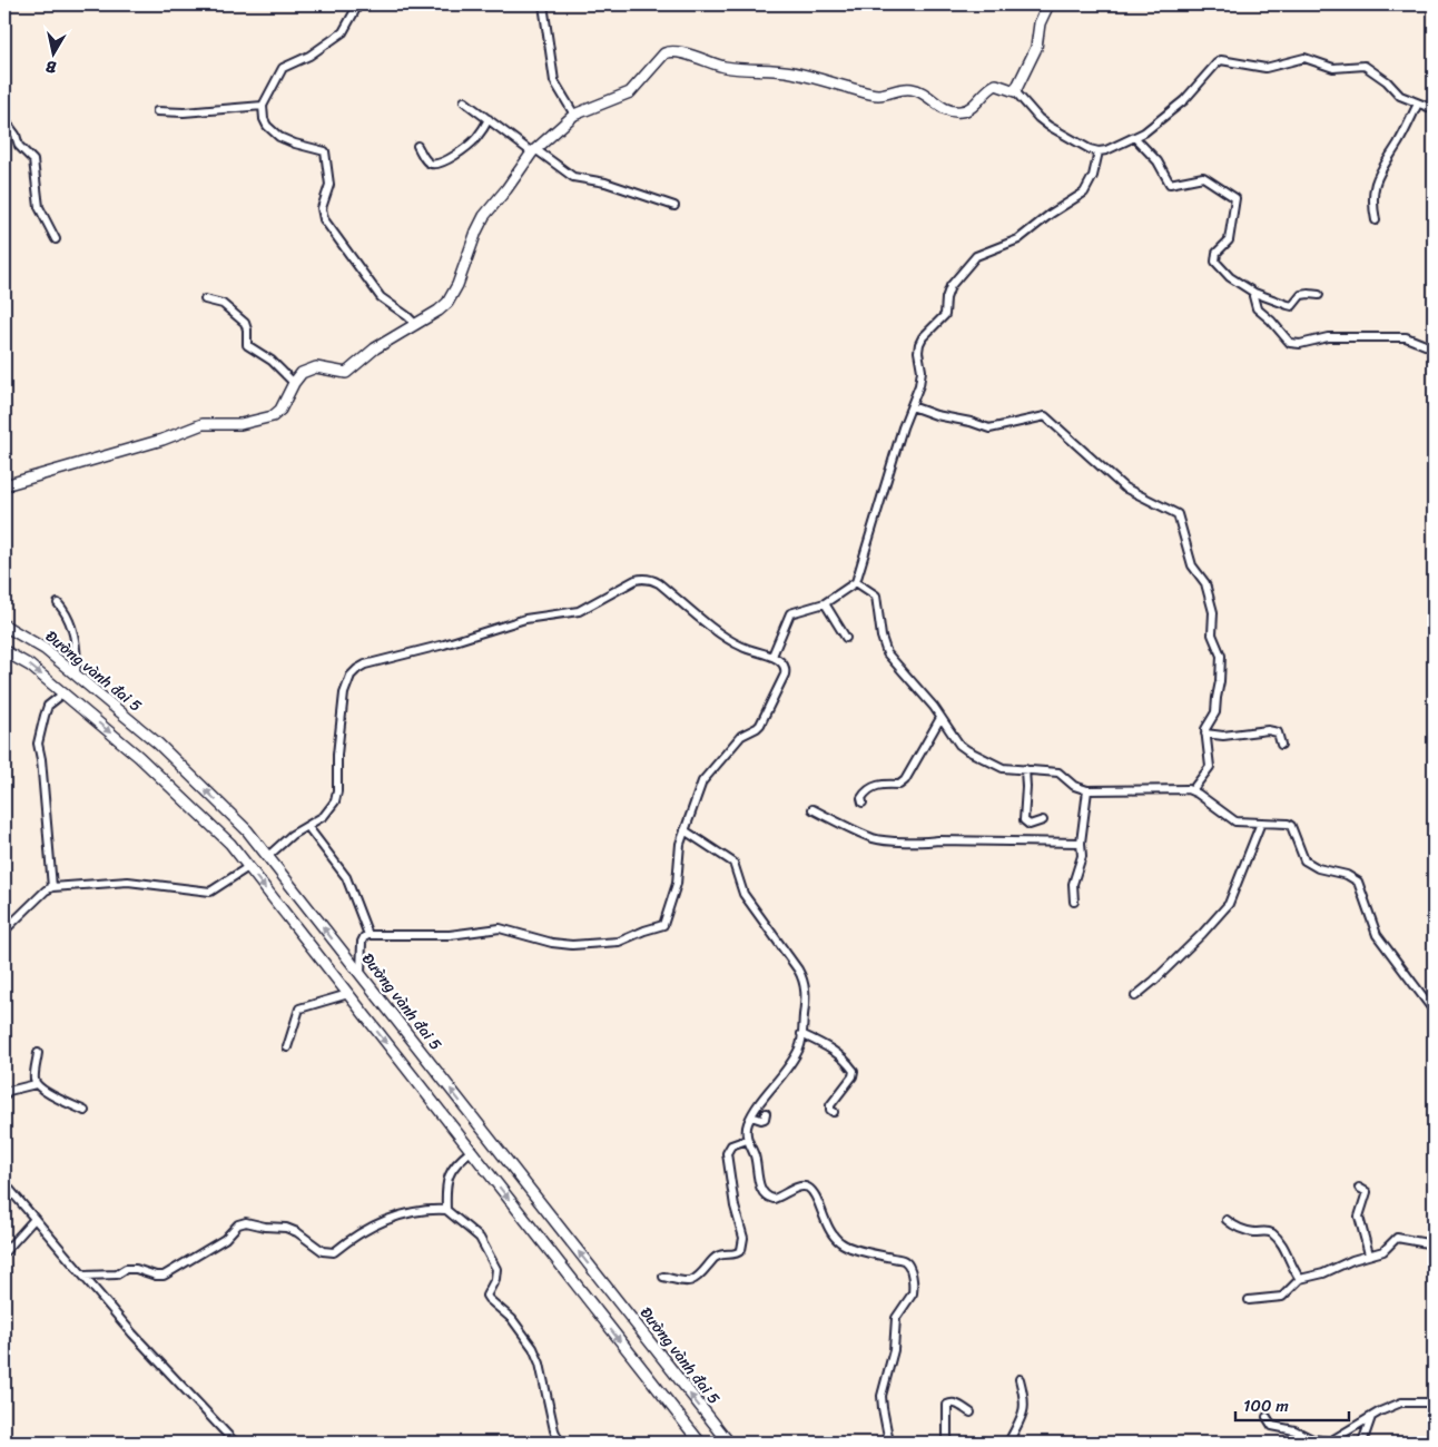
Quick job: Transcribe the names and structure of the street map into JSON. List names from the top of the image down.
{
  "streets": {
    "main road": ["Đường vành đai 5"]
  },
  "scale_bar": "100 m",
  "north": "bottom"
}
